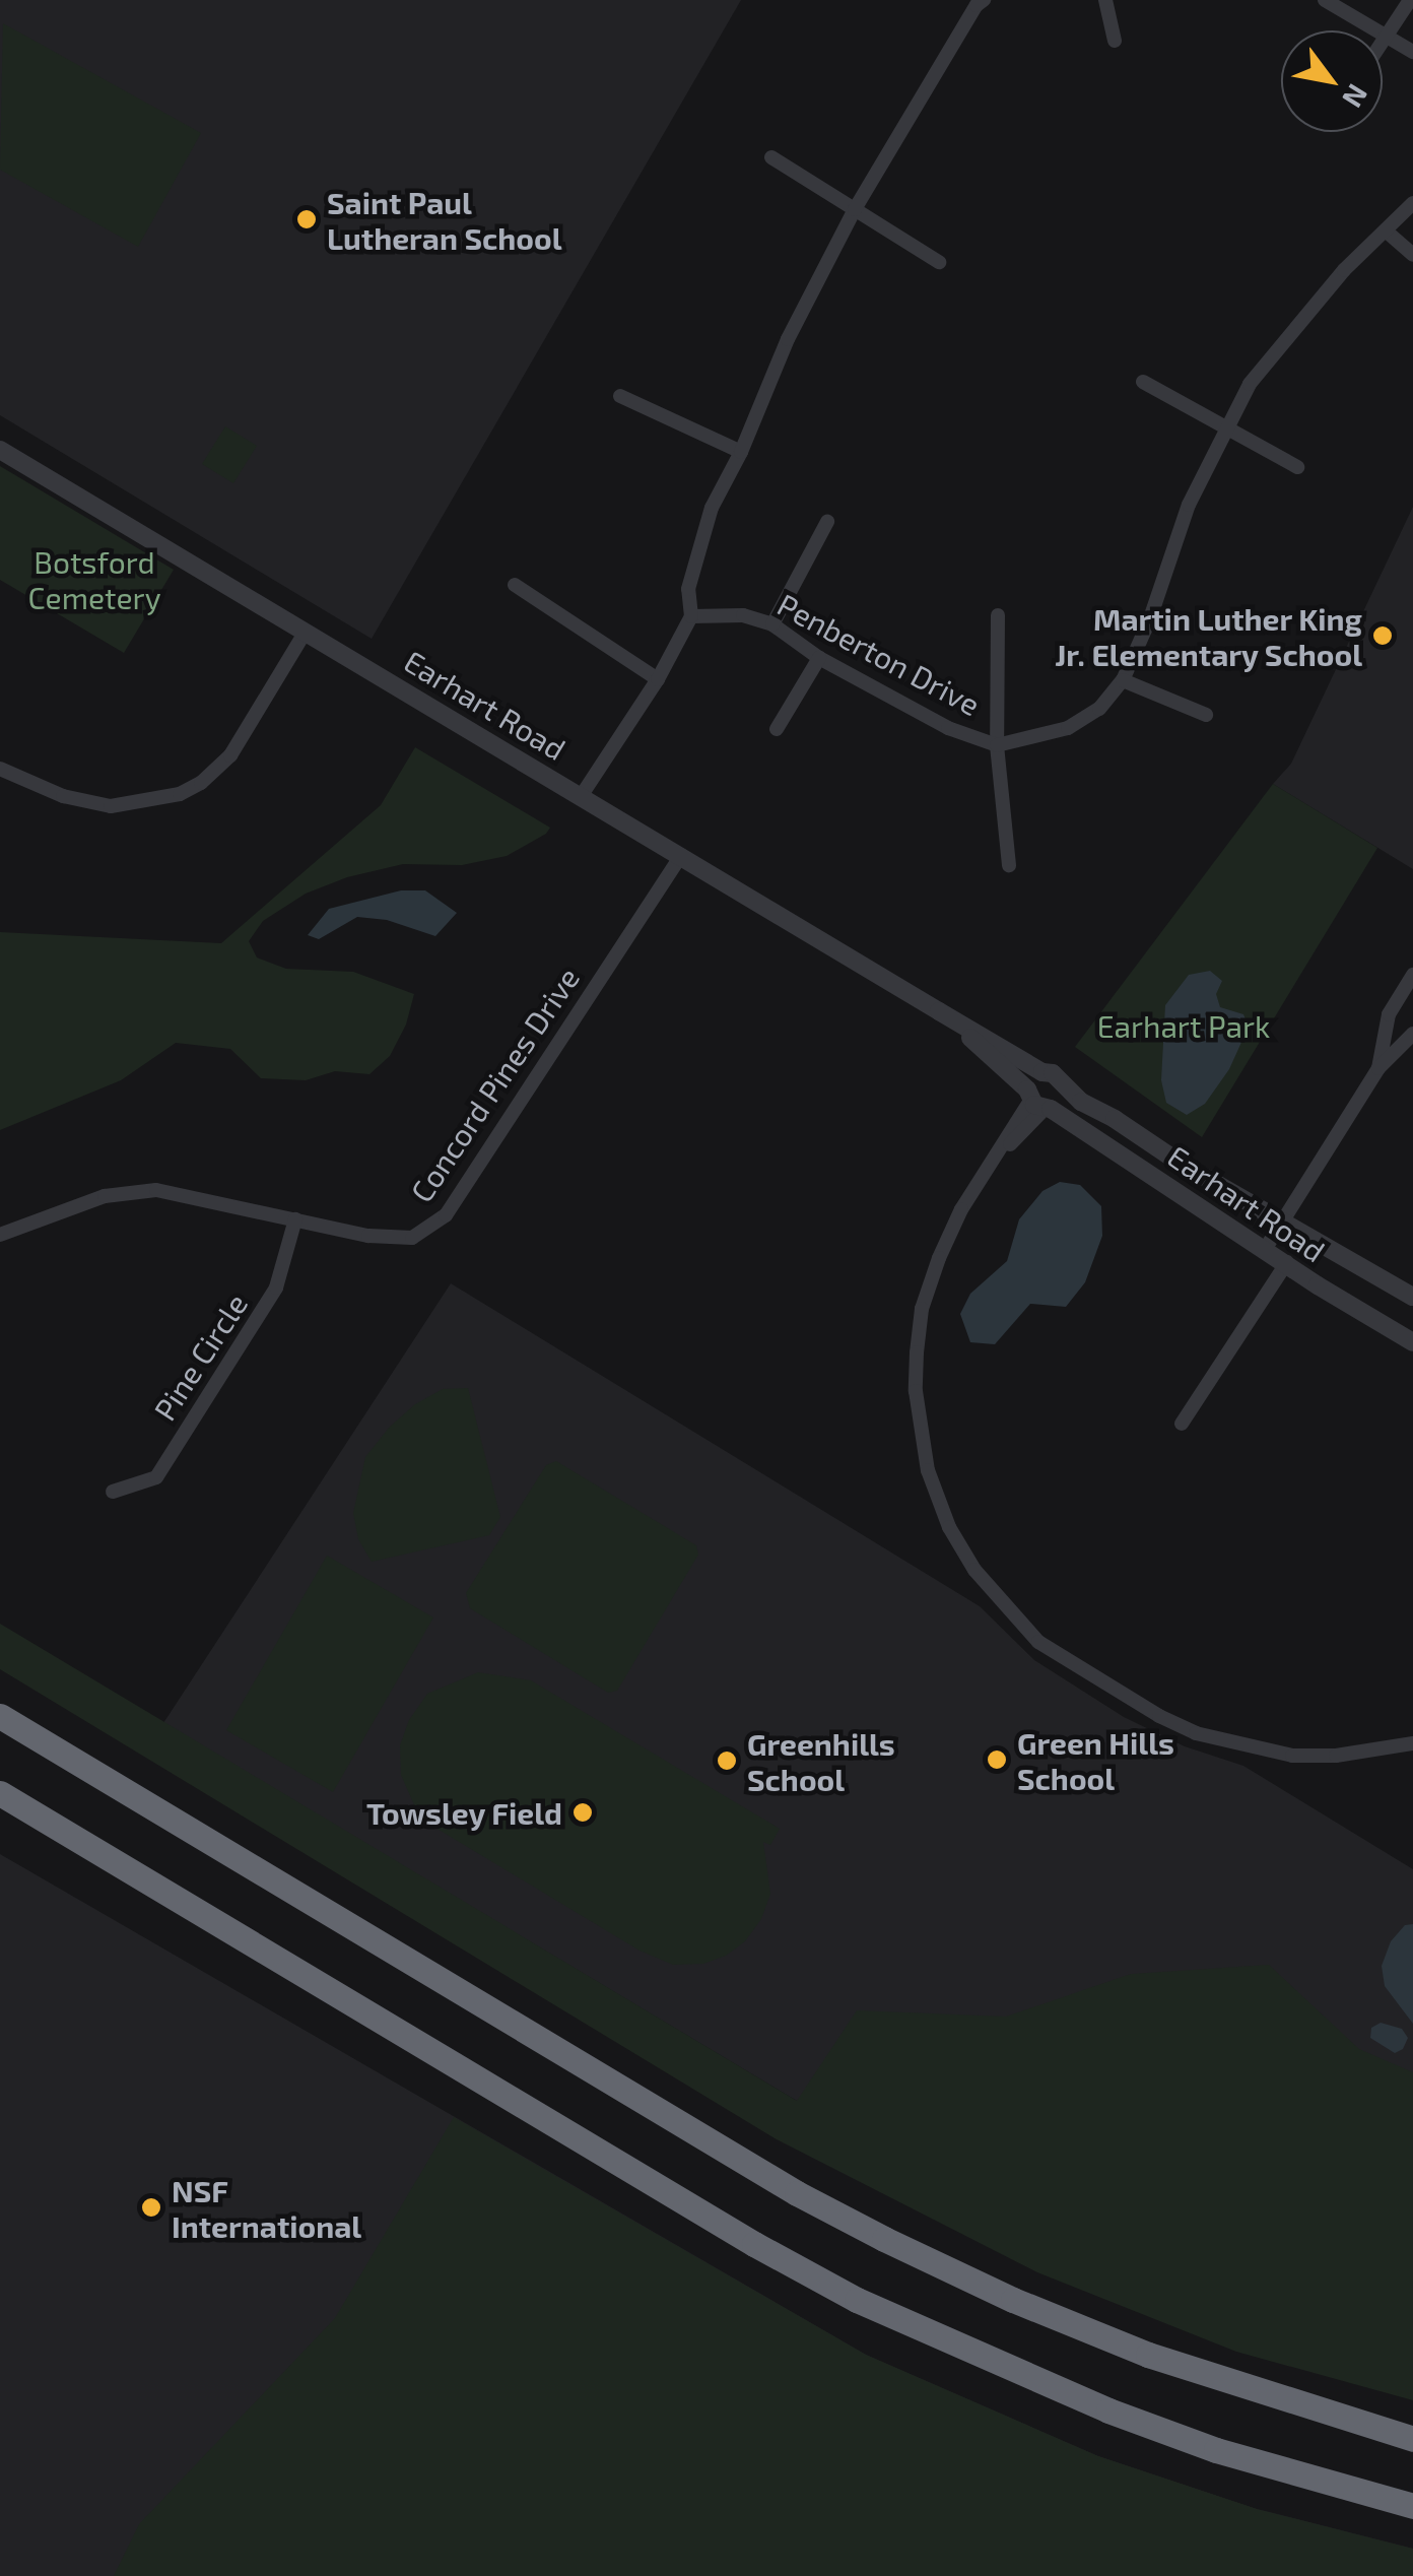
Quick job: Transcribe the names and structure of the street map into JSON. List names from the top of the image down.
{
  "streets": {
    "street": [
      "Penberton Drive",
      "Earhart Road",
      "Concord Pines Drive",
      "Pine Circle"
    ]
  },
  "crossings": [
    ["Earhart Road", "Concord Pines Drive"],
    ["Concord Pines Drive", "Pine Circle"]
  ],
  "parks": ["Botsford Cemetery", "Earhart Park"],
  "places": [
    "Saint Paul Lutheran School",
    "Martin Luther King Jr. Elementary School",
    "Green Hills School",
    "Greenhills School",
    "Towsley Field",
    "NSF International"
  ],
  "north": "bottom right"
}
